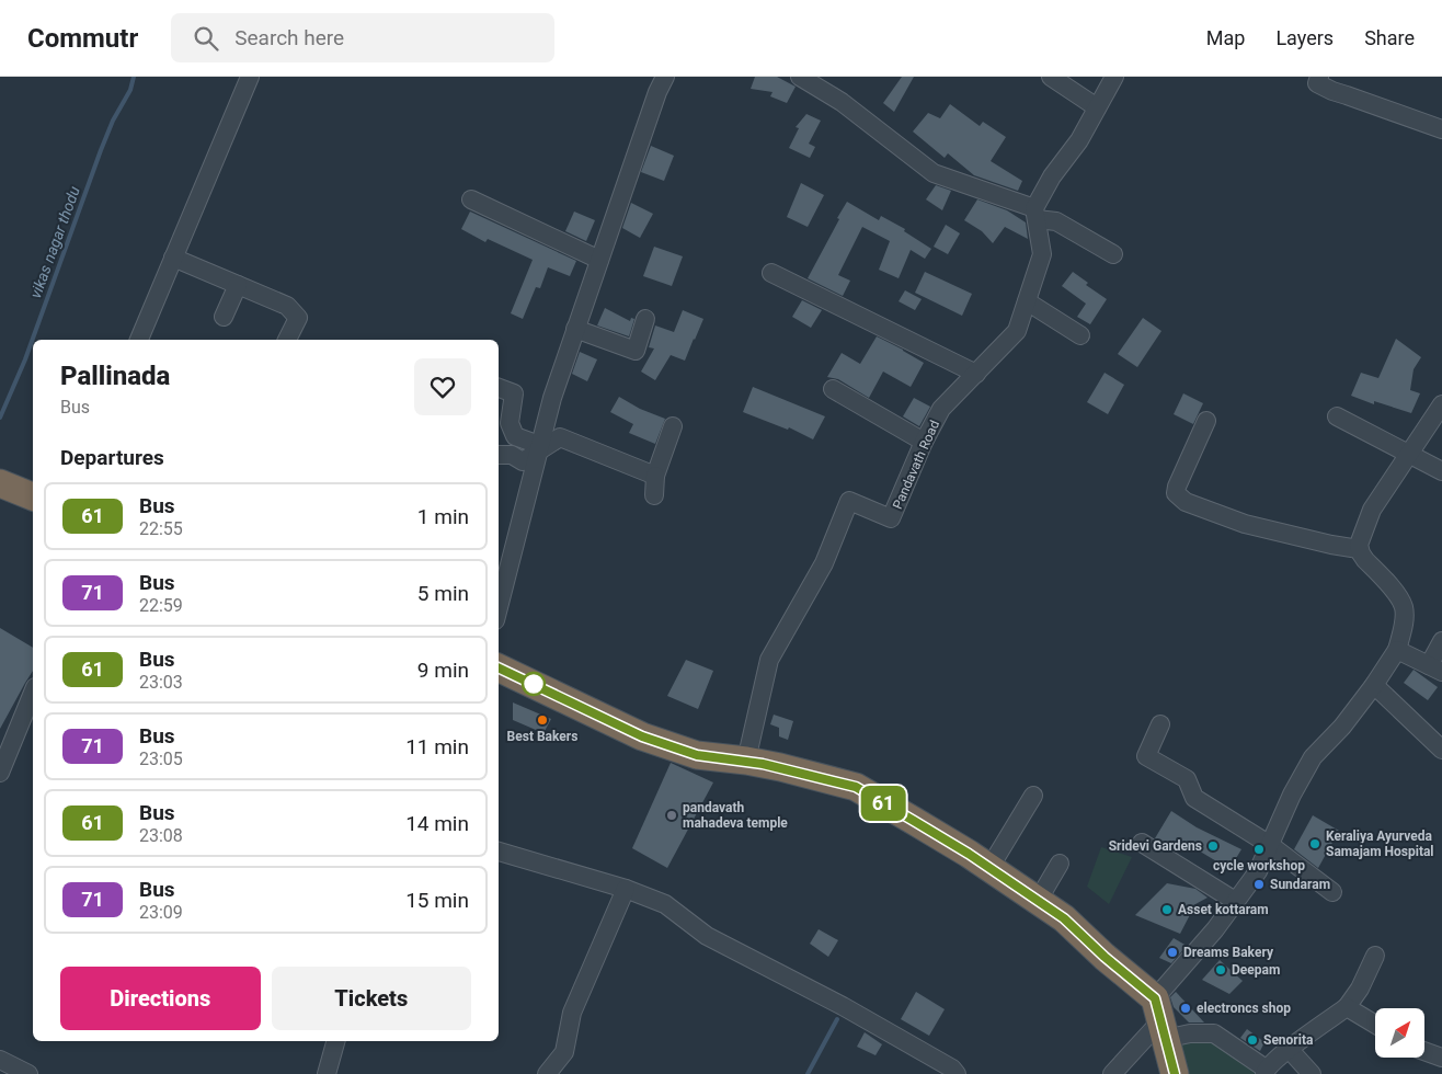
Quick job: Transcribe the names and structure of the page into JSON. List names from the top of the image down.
{
  "streets": {
    "street": ["Pandavath Road"]
  },
  "water": ["vikas nagar thodu"],
  "places": [
    "Best Bakers",
    "pandavath mahadeva temple",
    "Keraliya Ayurveda Samajam Hospital",
    "Sridevi Gardens",
    "cycle workshop",
    "Sundaram",
    "Asset kottaram",
    "Dreams Bakery",
    "Deepam",
    "electroncs shop",
    "Senorita"
  ],
  "lines": ["bus line 61"],
  "north": "top right",
  "page": {
    "header": "Commutr",
    "search": "Search here",
    "nav": ["Map", "Layers", "Share"],
    "on_map": "61",
    "heading": [
      ["Pallinada", "Bus"],
      "Departures"
    ],
    "list": [
      {
        "mark": "61",
        "name": "Bus",
        "note": "22:55",
        "value": "1 min"
      },
      {
        "mark": "71",
        "name": "Bus",
        "note": "22:59",
        "value": "5 min"
      },
      {
        "mark": "61",
        "name": "Bus",
        "note": "23:03",
        "value": "9 min"
      },
      {
        "mark": "71",
        "name": "Bus",
        "note": "23:05",
        "value": "11 min"
      },
      {
        "mark": "61",
        "name": "Bus",
        "note": "23:08",
        "value": "14 min"
      },
      {
        "mark": "71",
        "name": "Bus",
        "note": "23:09",
        "value": "15 min"
      }
    ],
    "buttons": ["Directions", "Tickets"]
  }
}
